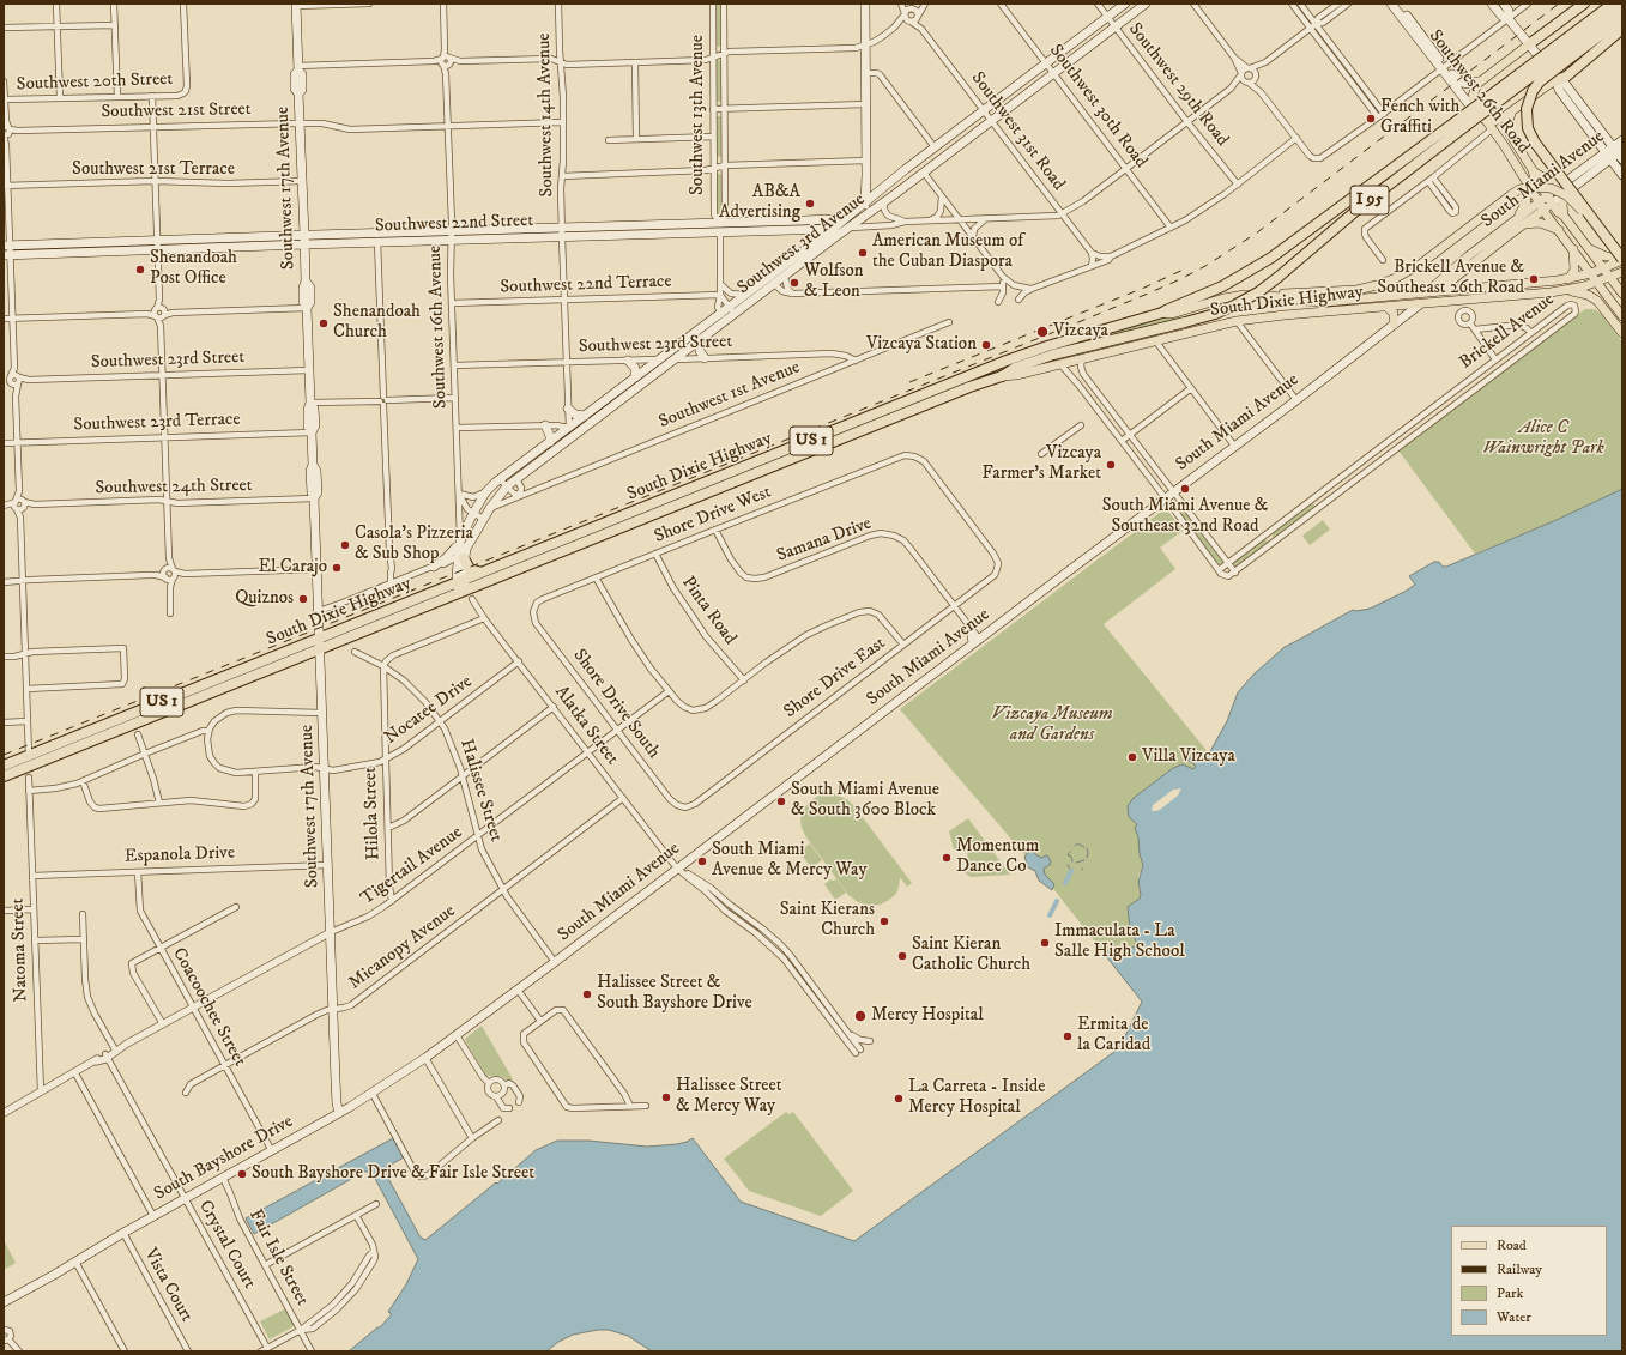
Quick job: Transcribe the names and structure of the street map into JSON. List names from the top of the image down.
{
  "streets": {
    "highway": ["I 95", "South Dixie Highway", "US 1"],
    "main road": [
      "Southwest 26th Road",
      "South Miami Avenue",
      "Southwest 17th Avenue",
      "Southwest 22nd Street",
      "Southwest 3rd Avenue",
      "Southwest 16th Avenue",
      "Brickell Avenue",
      "South Bayshore Drive"
    ],
    "street": [
      "Southwest 20th Street",
      "Southwest 29th Road",
      "Southwest 30th Road",
      "Southwest 21st Street",
      "Southwest 14th Avenue",
      "Southwest 13th Avenue",
      "Southwest 31st Road",
      "Southwest 21st Terrace",
      "Southwest 22nd Terrace",
      "Southwest 23rd Street",
      "Southwest 1st Avenue",
      "Southwest 23rd Terrace",
      "Southwest 24th Street",
      "Shore Drive West",
      "Samana Drive",
      "Pinta Road",
      "Shore Drive East",
      "Shore Drive South",
      "Nocatee Drive",
      "Alatka Street",
      "Halissee Street",
      "Hilola Street",
      "Espanola Drive",
      "Tigertail Avenue",
      "Micanopy Avenue",
      "Natoma Street",
      "Coacoochee Street",
      "Crystal Court",
      "Fair Isle Street",
      "Vista Court"
    ]
  },
  "crossings": [
    ["Southwest 29th Road", "Southwest 3rd Avenue"],
    ["Southwest 26th Road", "South Miami Avenue"],
    ["Southwest 26th Road", "Brickell Avenue"],
    ["Southwest 30th Road", "Southwest 3rd Avenue"],
    ["Southwest 21st Street", "Southwest 14th Avenue"],
    ["Southwest 21st Street", "Southwest 17th Avenue"],
    ["Southwest 21st Street", "Southwest 16th Avenue"],
    ["Southwest 14th Avenue", "Southwest 22nd Street"],
    ["Southwest 14th Avenue", "Southwest 3rd Avenue"],
    ["Southwest 14th Avenue", "Southwest 22nd Terrace"],
    ["Southwest 14th Avenue", "Southwest 23rd Street"],
    ["Southwest 13th Avenue", "Southwest 22nd Street"],
    ["Southwest 13th Avenue", "Southwest 3rd Avenue"],
    ["Southwest 13th Avenue", "Southwest 22nd Terrace"],
    ["Southwest 31st Road", "Southwest 22nd Street"],
    ["Southwest 31st Road", "Southwest 3rd Avenue"],
    ["Southwest 21st Terrace", "Southwest 17th Avenue"],
    ["South Miami Avenue", "South Dixie Highway"],
    ["South Miami Avenue", "Brickell Avenue"],
    ["South Miami Avenue", "Alatka Street"],
    ["South Miami Avenue", "Halissee Street"],
    ["South Miami Avenue", "South Bayshore Drive"],
    ["Southwest 17th Avenue", "Southwest 22nd Street"],
    ["Southwest 17th Avenue", "South Dixie Highway"],
    ["Southwest 17th Avenue", "Southwest 23rd Street"],
    ["Southwest 17th Avenue", "Southwest 23rd Terrace"],
    ["Southwest 17th Avenue", "Southwest 24th Street"],
    ["Southwest 17th Avenue", "Nocatee Drive"],
    ["Southwest 17th Avenue", "Espanola Drive"],
    ["Southwest 17th Avenue", "Tigertail Avenue"],
    ["Southwest 17th Avenue", "Micanopy Avenue"],
    ["Southwest 17th Avenue", "South Bayshore Drive"],
    ["I 95", "South Dixie Highway"],
    ["Southwest 22nd Street", "Southwest 3rd Avenue"],
    ["Southwest 22nd Street", "Southwest 16th Avenue"],
    ["Southwest 3rd Avenue", "Southwest 16th Avenue"],
    ["Southwest 3rd Avenue", "Southwest 23rd Street"],
    ["Southwest 3rd Avenue", "Southwest 1st Avenue"],
    ["Southwest 22nd Terrace", "Southwest 16th Avenue"],
    ["South Dixie Highway", "Southwest 16th Avenue"],
    ["South Dixie Highway", "Brickell Avenue"],
    ["Southwest 16th Avenue", "Southwest 23rd Street"],
    ["Southwest 23rd Street", "Southwest 1st Avenue"],
    ["Shore Drive West", "Samana Drive"],
    ["Shore Drive West", "Pinta Road"],
    ["Shore Drive West", "Shore Drive East"],
    ["Shore Drive West", "Shore Drive South"],
    ["Samana Drive", "Shore Drive East"],
    ["Shore Drive East", "Shore Drive South"],
    ["Shore Drive South", "Tigertail Avenue"],
    ["Nocatee Drive", "Alatka Street"],
    ["Nocatee Drive", "Halissee Street"],
    ["Nocatee Drive", "Hilola Street"],
    ["Alatka Street", "Tigertail Avenue"],
    ["Alatka Street", "Micanopy Avenue"],
    ["Halissee Street", "Hilola Street"],
    ["Halissee Street", "Tigertail Avenue"],
    ["Halissee Street", "Micanopy Avenue"],
    ["Hilola Street", "Tigertail Avenue"],
    ["Espanola Drive", "Natoma Street"],
    ["Espanola Drive", "Coacoochee Street"],
    ["Tigertail Avenue", "Natoma Street"],
    ["Tigertail Avenue", "Coacoochee Street"],
    ["Tigertail Avenue", "Crystal Court"],
    ["Micanopy Avenue", "Coacoochee Street"],
    ["Coacoochee Street", "South Bayshore Drive"],
    ["South Bayshore Drive", "Crystal Court"],
    ["South Bayshore Drive", "Fair Isle Street"],
    ["South Bayshore Drive", "Vista Court"]
  ],
  "parks": ["Alice C Wainwright Park", "Vizcaya Museum and Gardens"],
  "places": [
    "Fench with Graffiti",
    "AB&A Advertising",
    "American Museum of the Cuban Diaspora",
    "Shenandoah Post Office",
    "Brickell Avenue & Southeast 26th Road",
    "Wolfson & Leon",
    "Shenandoah Church",
    "Vizcaya",
    "Vizcaya Station",
    "Vizcaya Farmer’s Market",
    "South Miami Avenue & Southeast 32nd Road",
    "Casola's Pizzeria & Sub Shop",
    "El Carajo",
    "Quiznos",
    "Villa Vizcaya",
    "South Miami Avenue & South 3600 Block",
    "Momentum Dance Co",
    "South Miami Avenue & Mercy Way",
    "Saint Kierans Church",
    "Immaculata - La Salle High School",
    "Saint Kieran Catholic Church",
    "Halissee Street & South Bayshore Drive",
    "Mercy Hospital",
    "Ermita de la Caridad",
    "Halissee Street & Mercy Way",
    "La Carreta - Inside Mercy Hospital",
    "South Bayshore Drive & Fair Isle Street"
  ],
  "legend": [
    "Road",
    "Railway",
    "Park",
    "Water"
  ]
}
